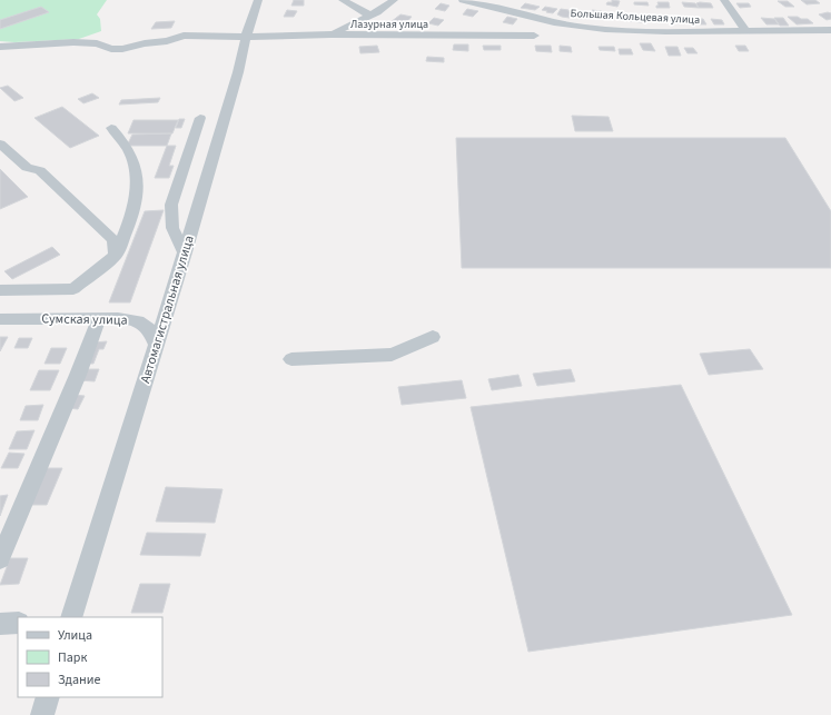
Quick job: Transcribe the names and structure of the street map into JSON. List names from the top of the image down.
{
  "streets": {
    "street": [
      "Большая Кольцевая улица",
      "Лазурная улица",
      "Автомагистральная улица",
      "Сумская улица"
    ]
  },
  "crossings": [
    ["Лазурная улица", "Автомагистральная улица"],
    ["Автомагистральная улица", "Сумская улица"]
  ],
  "legend": ["Улица", "Парк", "Здание"]
}
